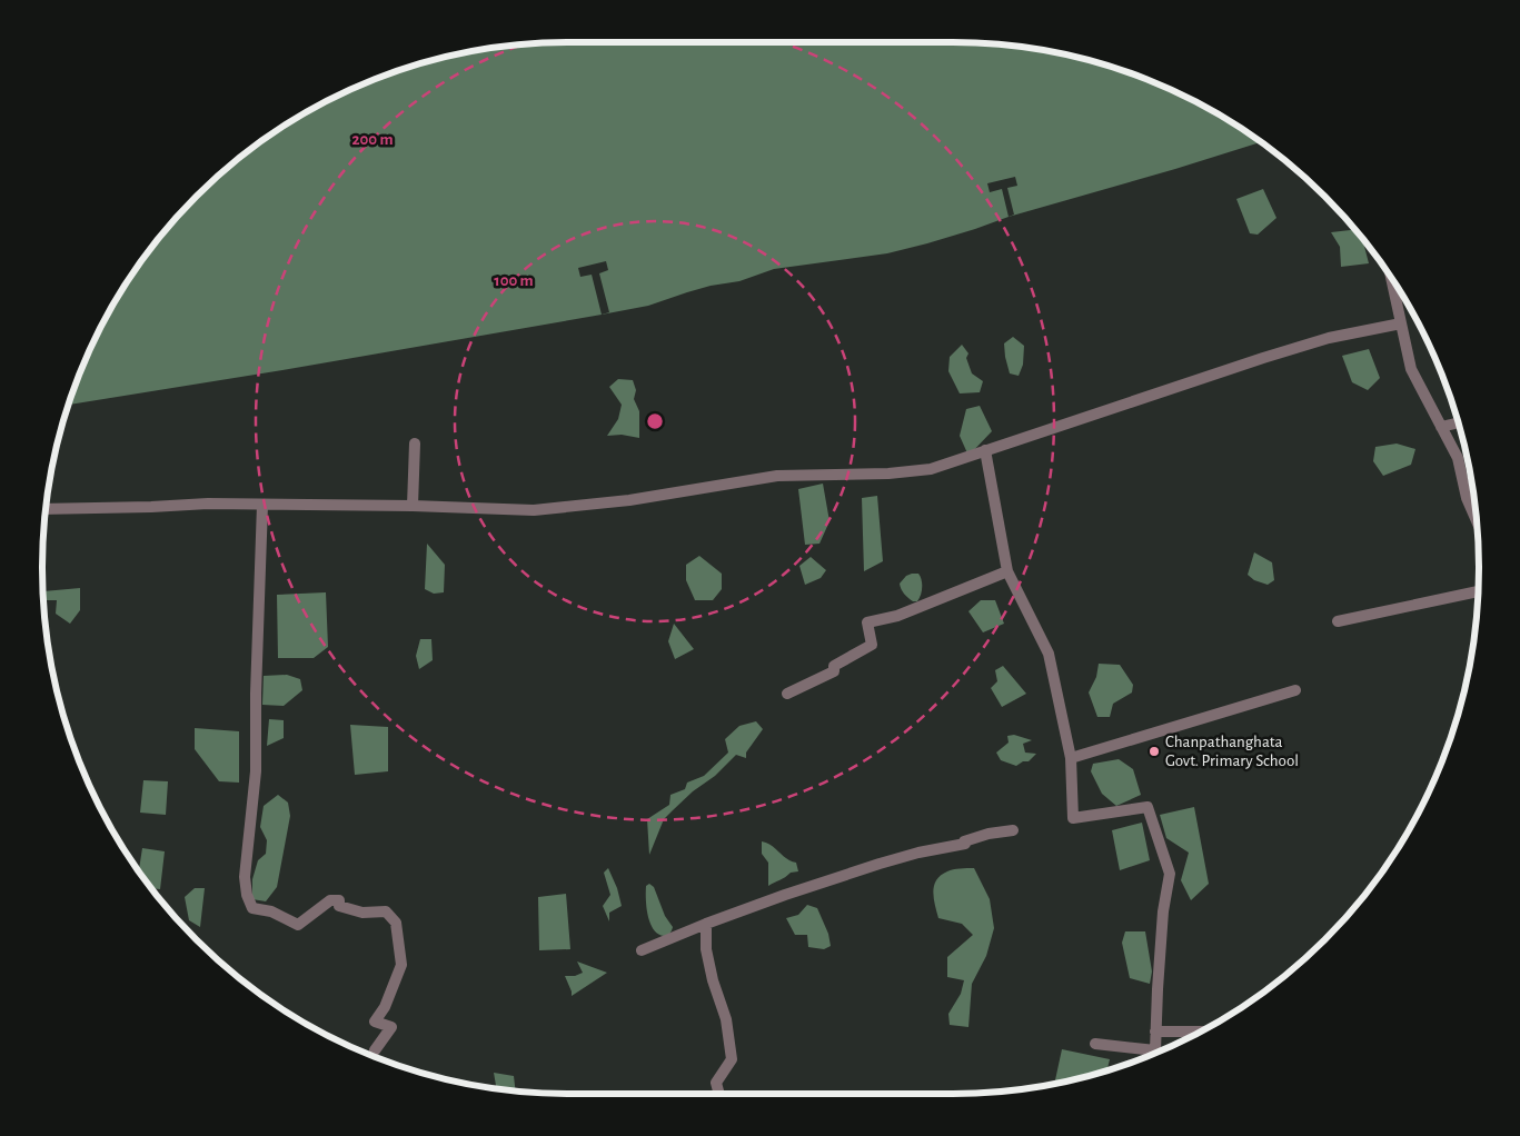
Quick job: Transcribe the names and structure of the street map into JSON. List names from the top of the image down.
{
  "places": ["Chanpathanghata Govt. Primary School"],
  "rings": ["200 m", "100 m"]
}
